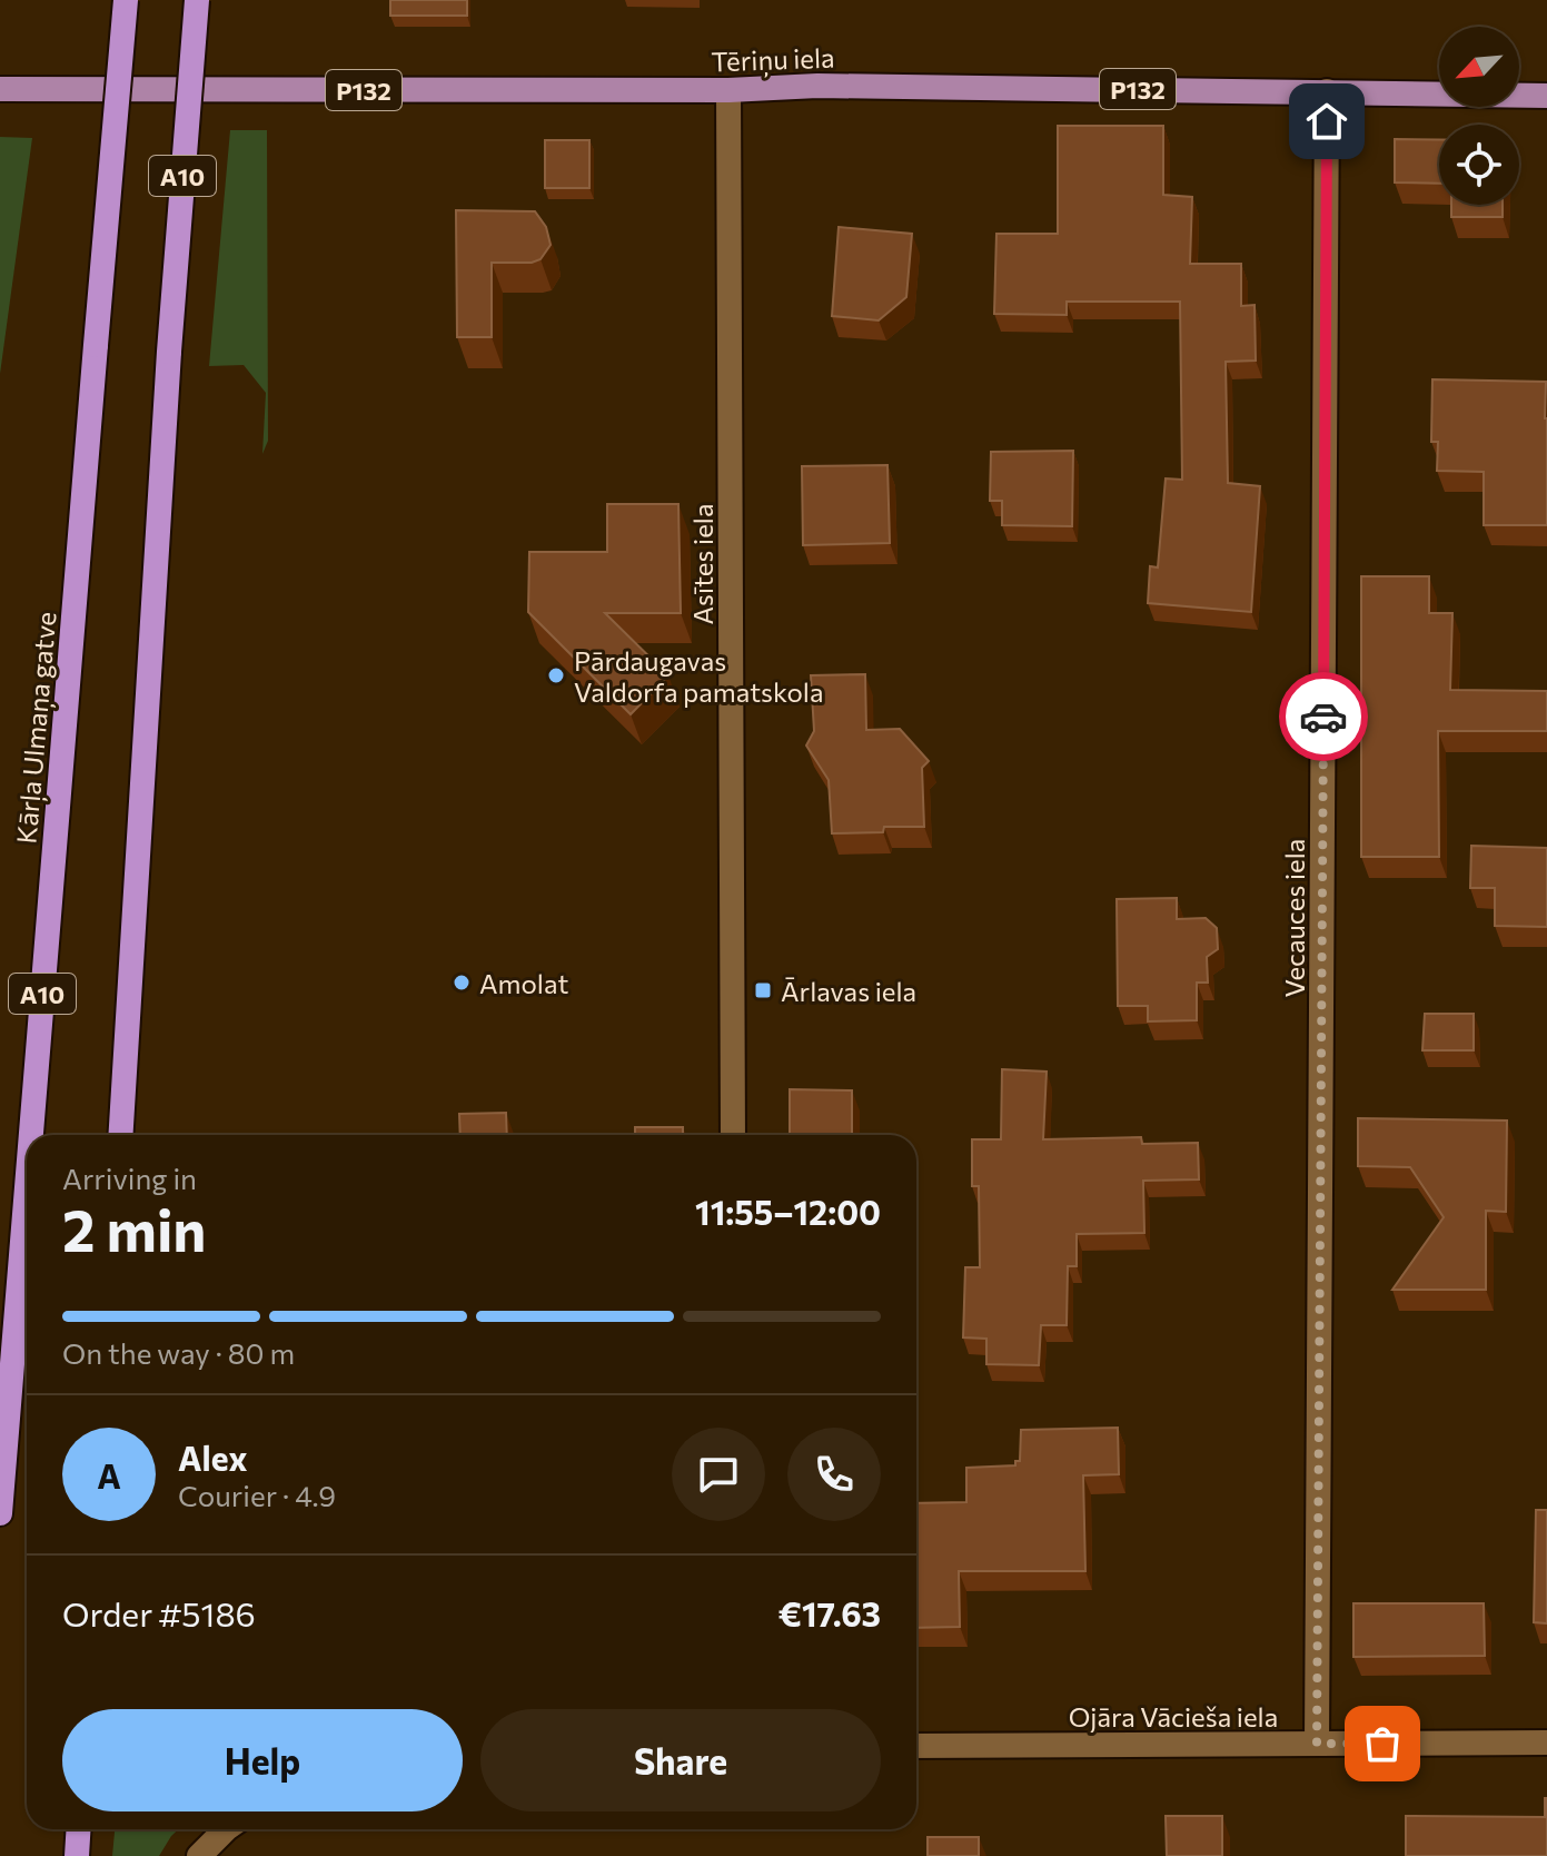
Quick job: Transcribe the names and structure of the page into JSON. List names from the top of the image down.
{
  "streets": {
    "highway": ["A10", "Kārļa Ulmaņa gatve"],
    "main road": ["Tēriņu iela", "P132"],
    "street": ["Asītes iela", "Vecauces iela", "Ojāra Vācieša iela"]
  },
  "crossings": [
    ["Tēriņu iela", "Asītes iela"],
    ["Tēriņu iela", "Vecauces iela"],
    ["Vecauces iela", "Ojāra Vācieša iela"]
  ],
  "places": {
    "other": ["Pārdaugavas Valdorfa pamatskola", "Amolat"],
    "transit": ["Ārlavas iela"]
  },
  "north": "bottom left",
  "page": {
    "heading": ["2 min", "Arriving in", "11:55–12:00"],
    "panel": [
      "Alex",
      "Courier · 4.9",
      "Order #5186",
      "€17.63"
    ],
    "bar": "On the way · 80 m",
    "round": "A",
    "buttons": ["Help", "Share"]
  }
}
